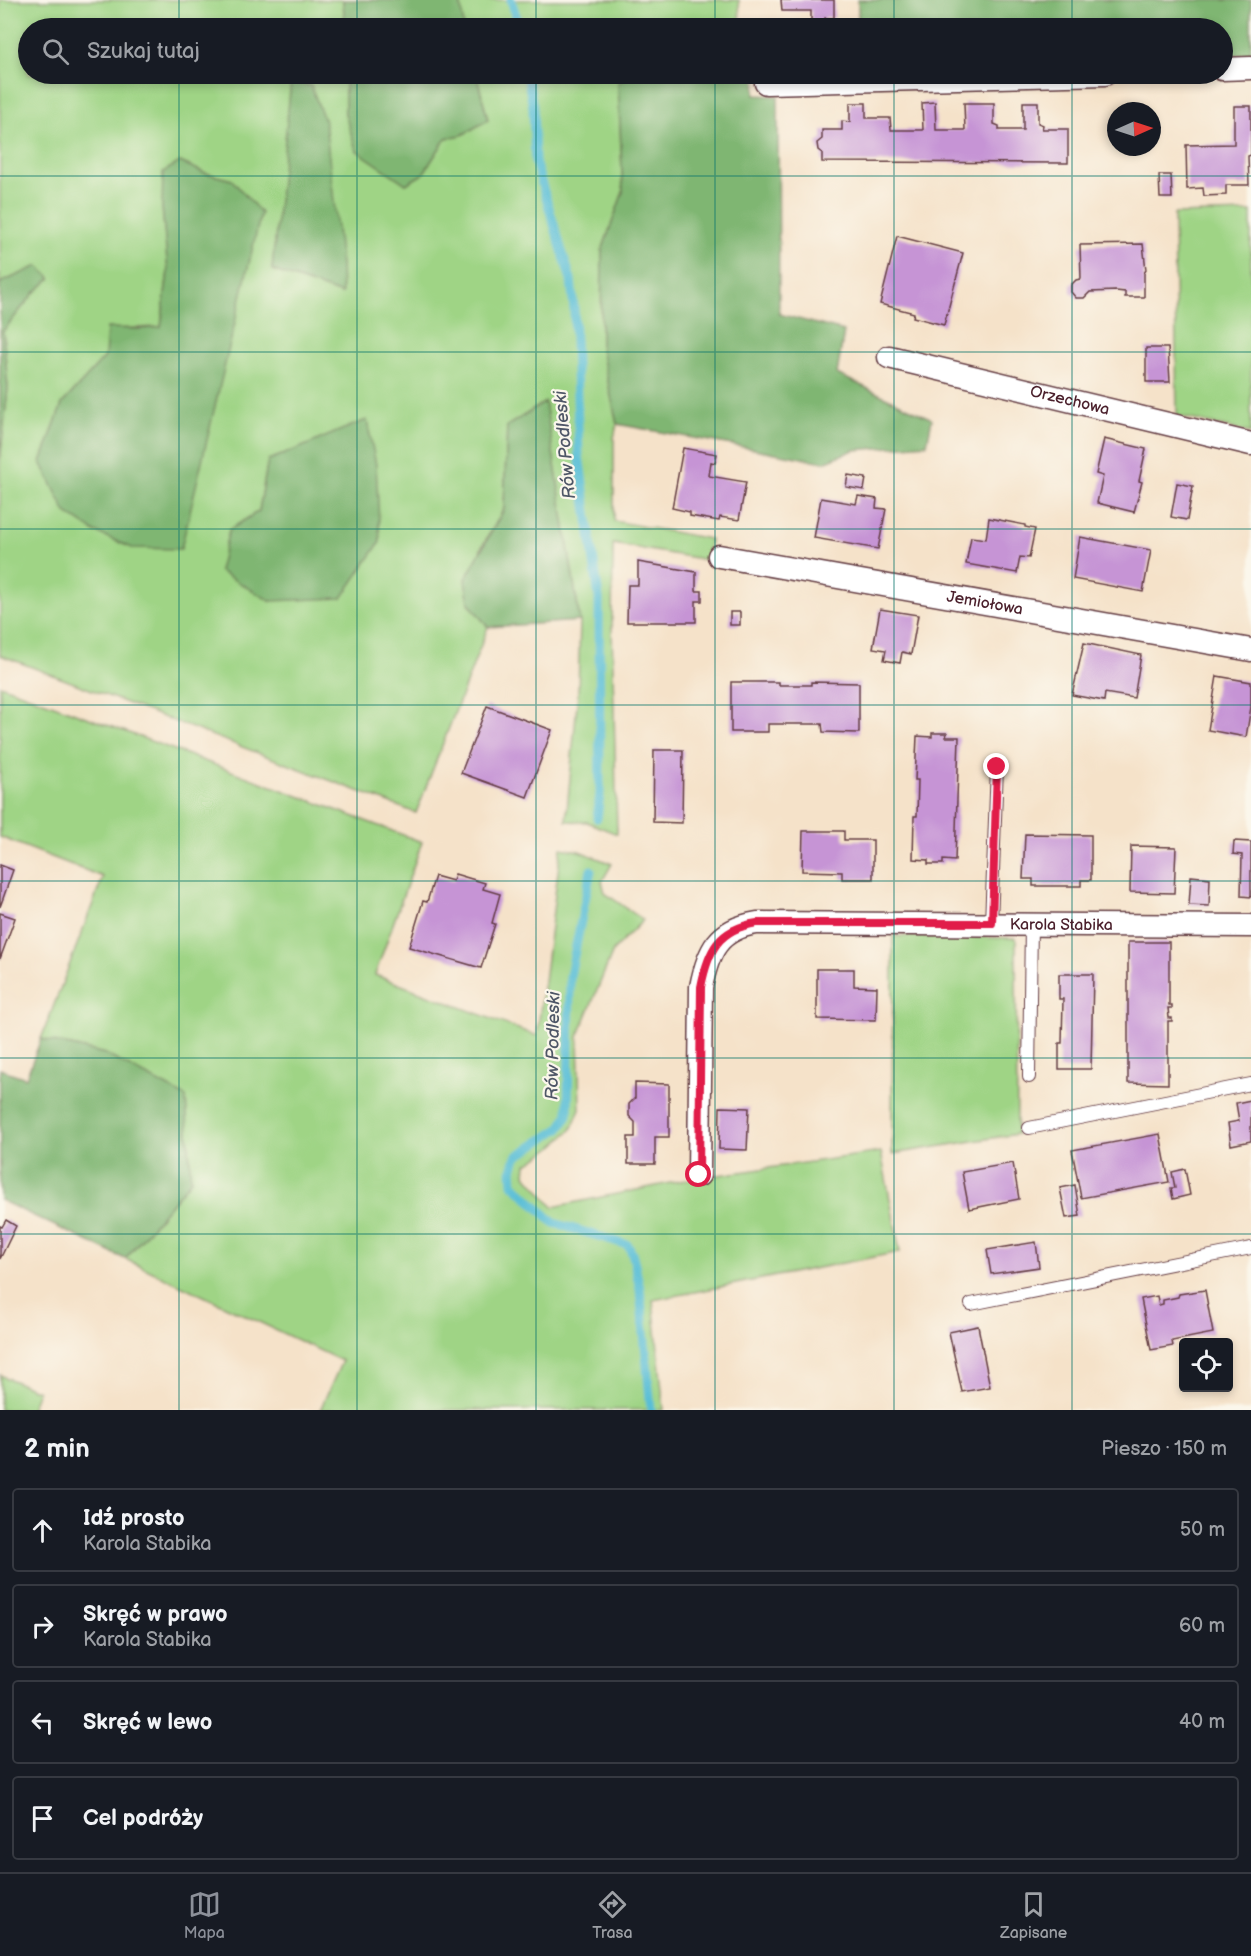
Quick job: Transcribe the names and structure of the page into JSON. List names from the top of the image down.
{
  "streets": {
    "street": ["Orzechowa", "Jemiołowa", "Karola Stabika"]
  },
  "water": ["Rów Podleski"],
  "north": "right",
  "page": {
    "search": "Szukaj tutaj",
    "heading": ["2 min", "Pieszo · 150 m"],
    "list": [
      ["Idź prosto", "Karola Stabika", "50 m"],
      ["Skręć w prawo", "Karola Stabika", "60 m"],
      ["Skręć w lewo", "40 m"],
      "Cel podróży"
    ],
    "nav": ["Mapa", "Trasa", "Zapisane"]
  }
}
